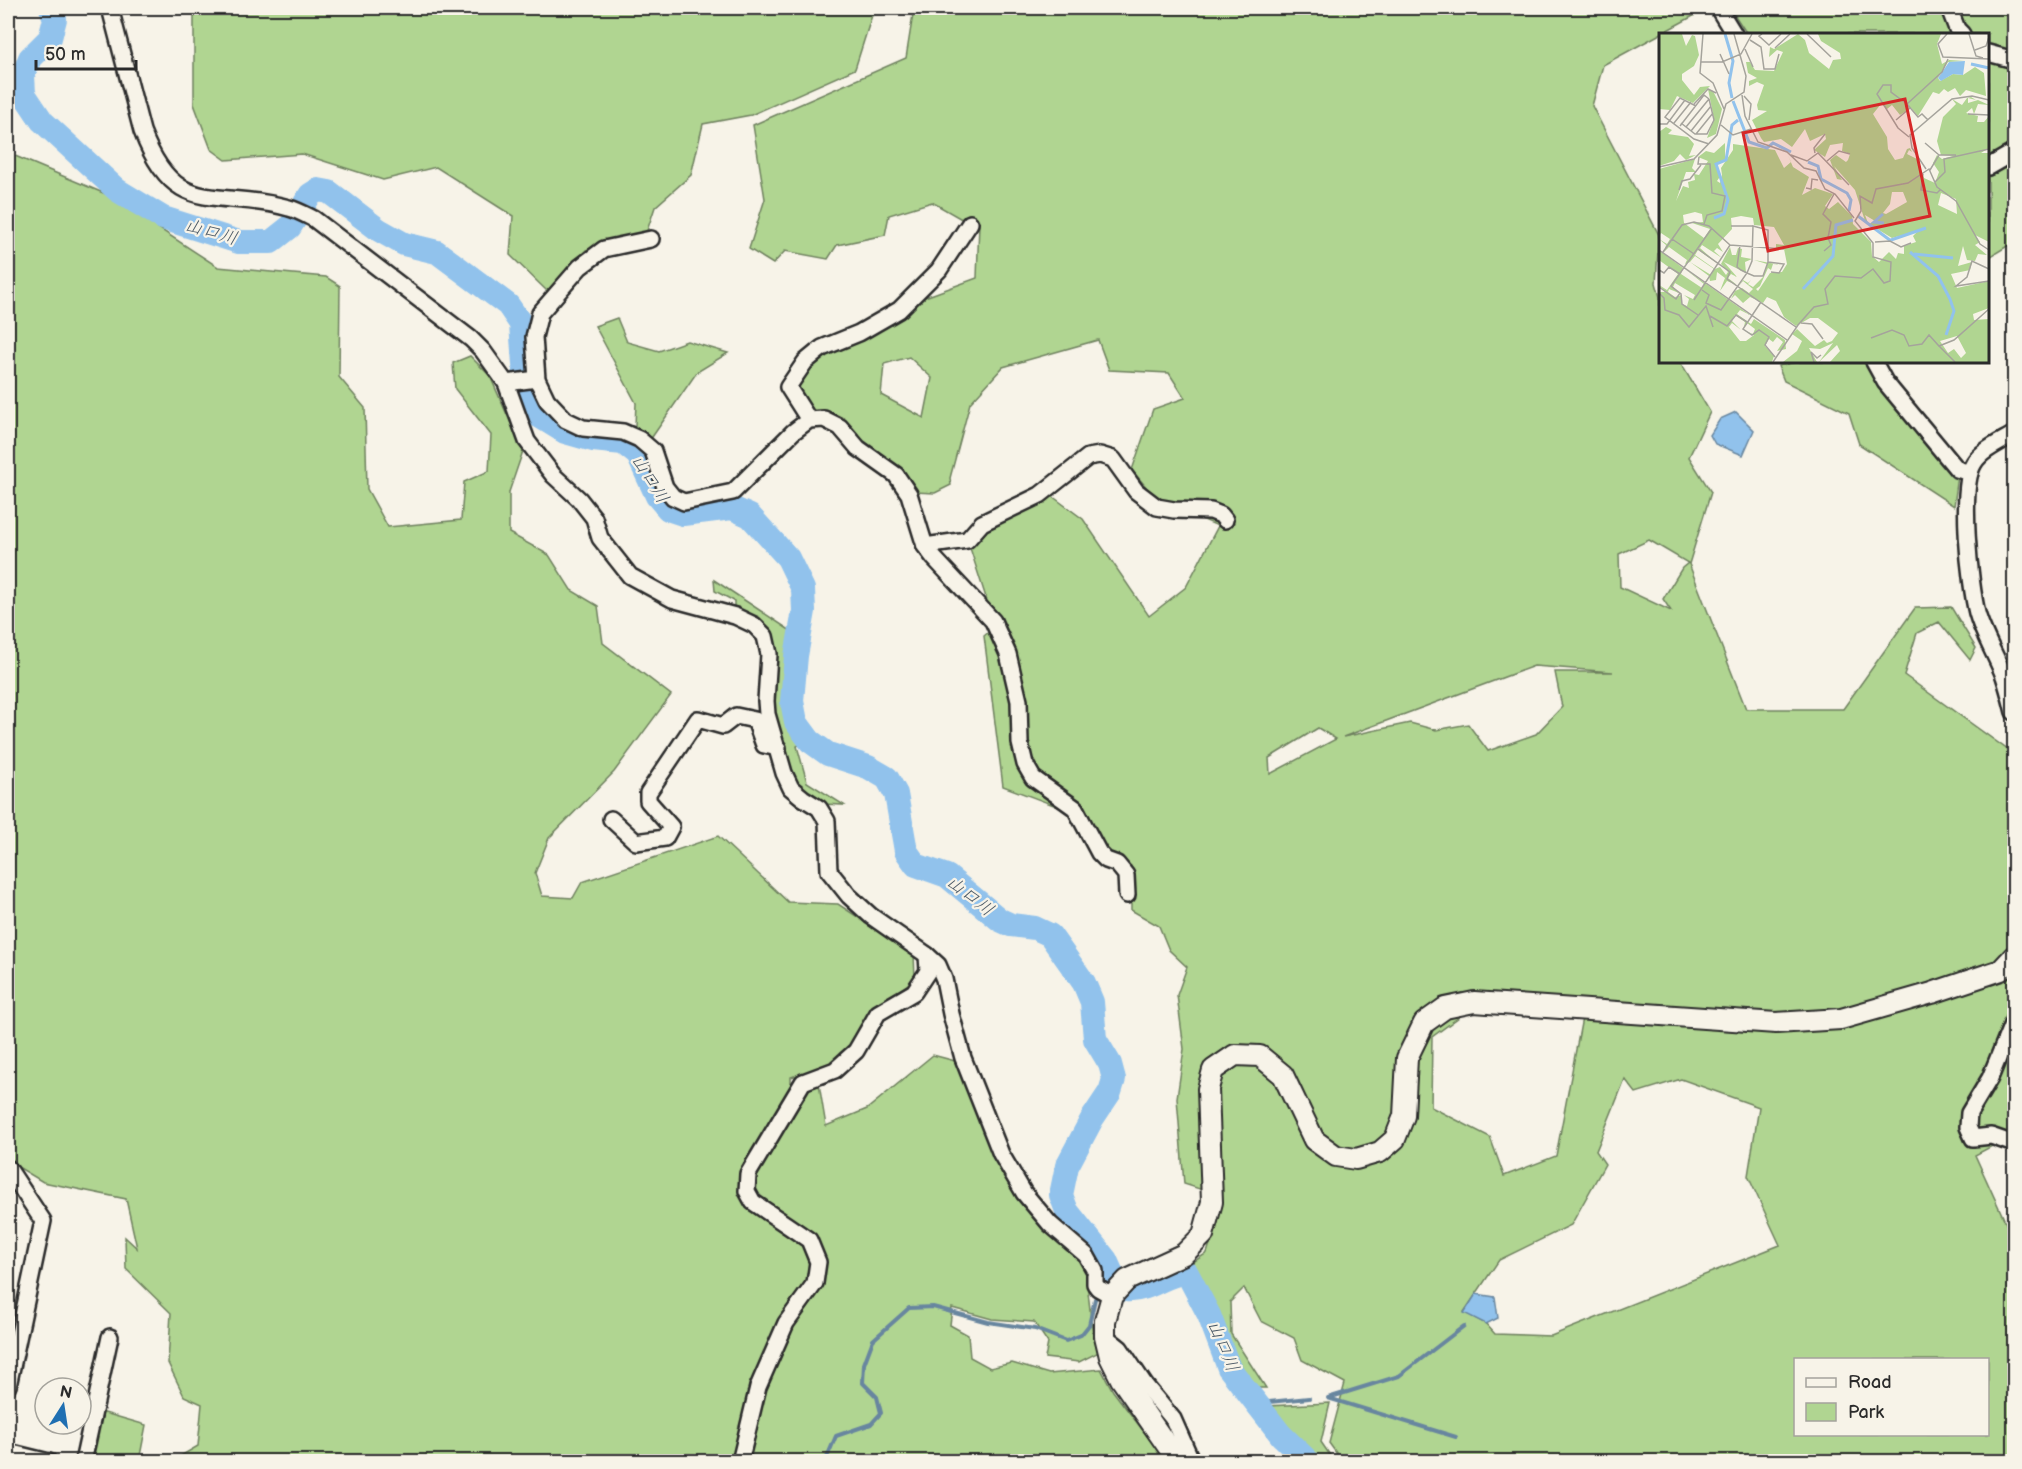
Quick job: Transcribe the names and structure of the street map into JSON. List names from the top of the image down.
{
  "water": ["山口川"],
  "legend": ["Road", "Park"],
  "scale_bar": "50 m",
  "north": "top"
}
